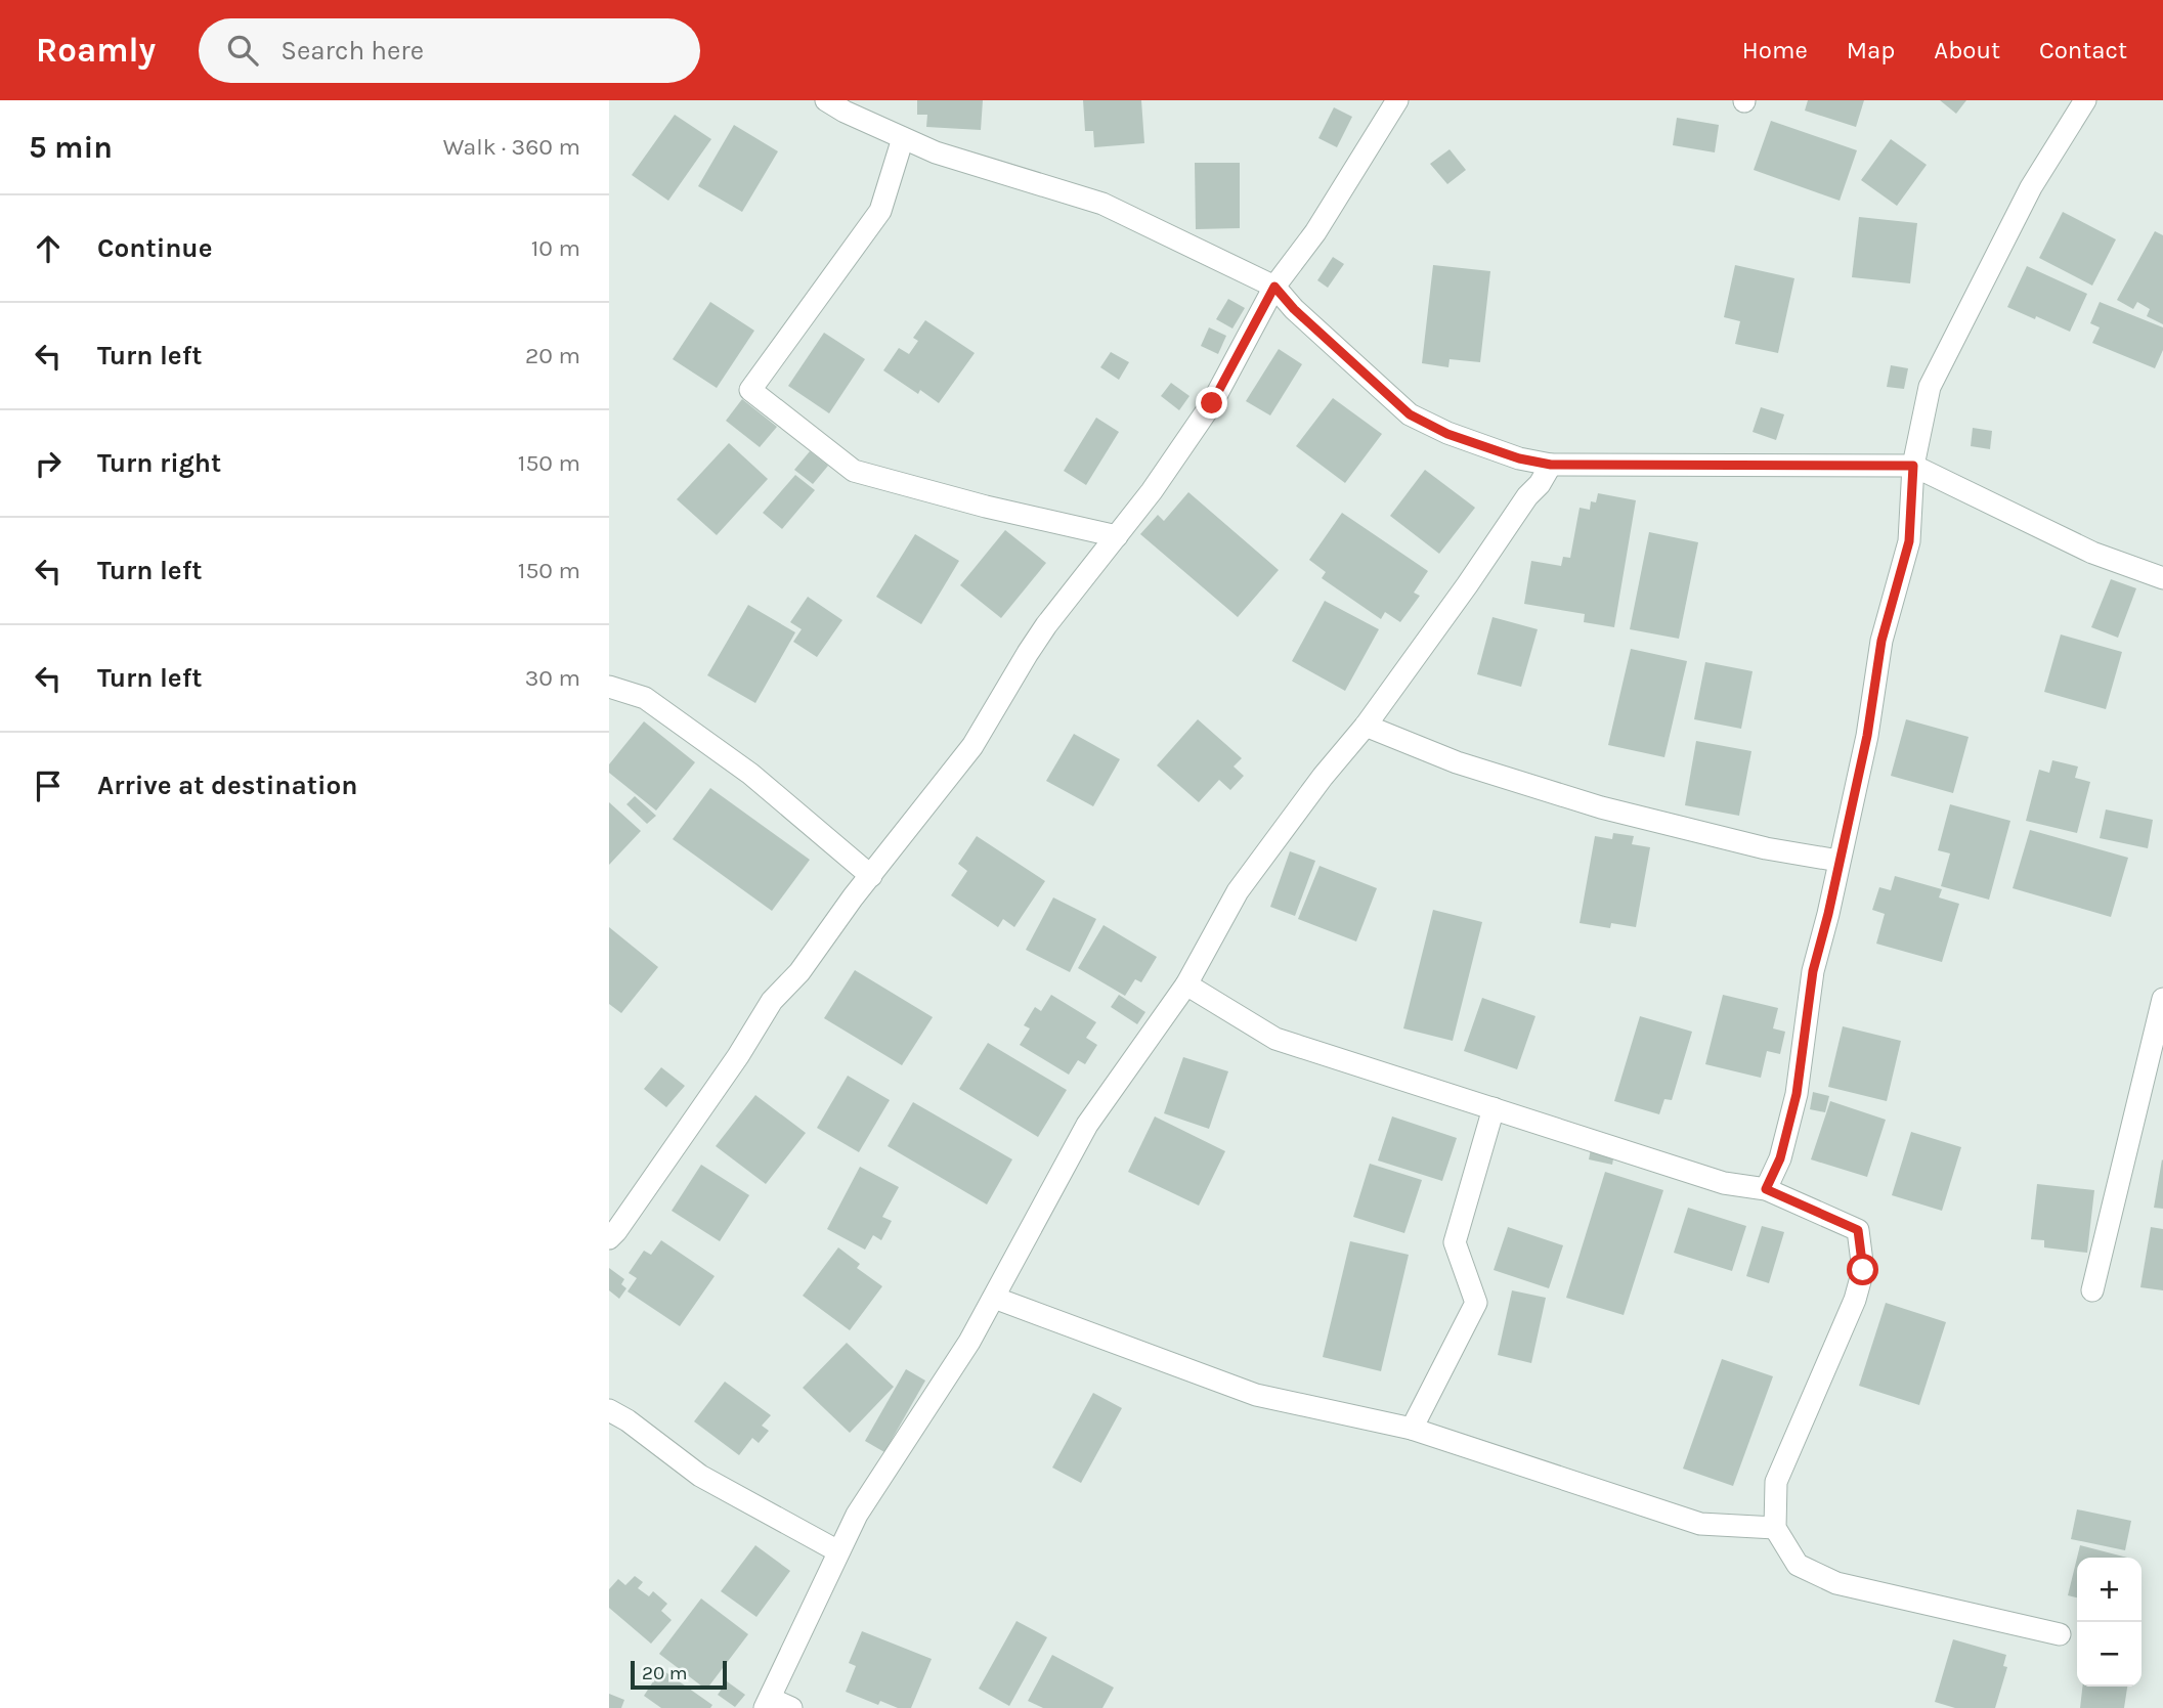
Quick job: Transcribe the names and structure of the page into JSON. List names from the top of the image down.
{
  "scale_bar": "20 m",
  "page": {
    "header": "Roamly",
    "search": "Search here",
    "nav": [
      "Home",
      "Map",
      "About",
      "Contact"
    ],
    "heading": ["5 min", "Walk · 360 m"],
    "list": [
      ["Continue", "10 m"],
      ["Turn left", "20 m"],
      ["Turn right", "150 m"],
      ["Turn left", "150 m"],
      ["Turn left", "30 m"],
      "Arrive at destination"
    ],
    "map_buttons": ["+", "−"],
    "scale": "20 m"
  }
}
